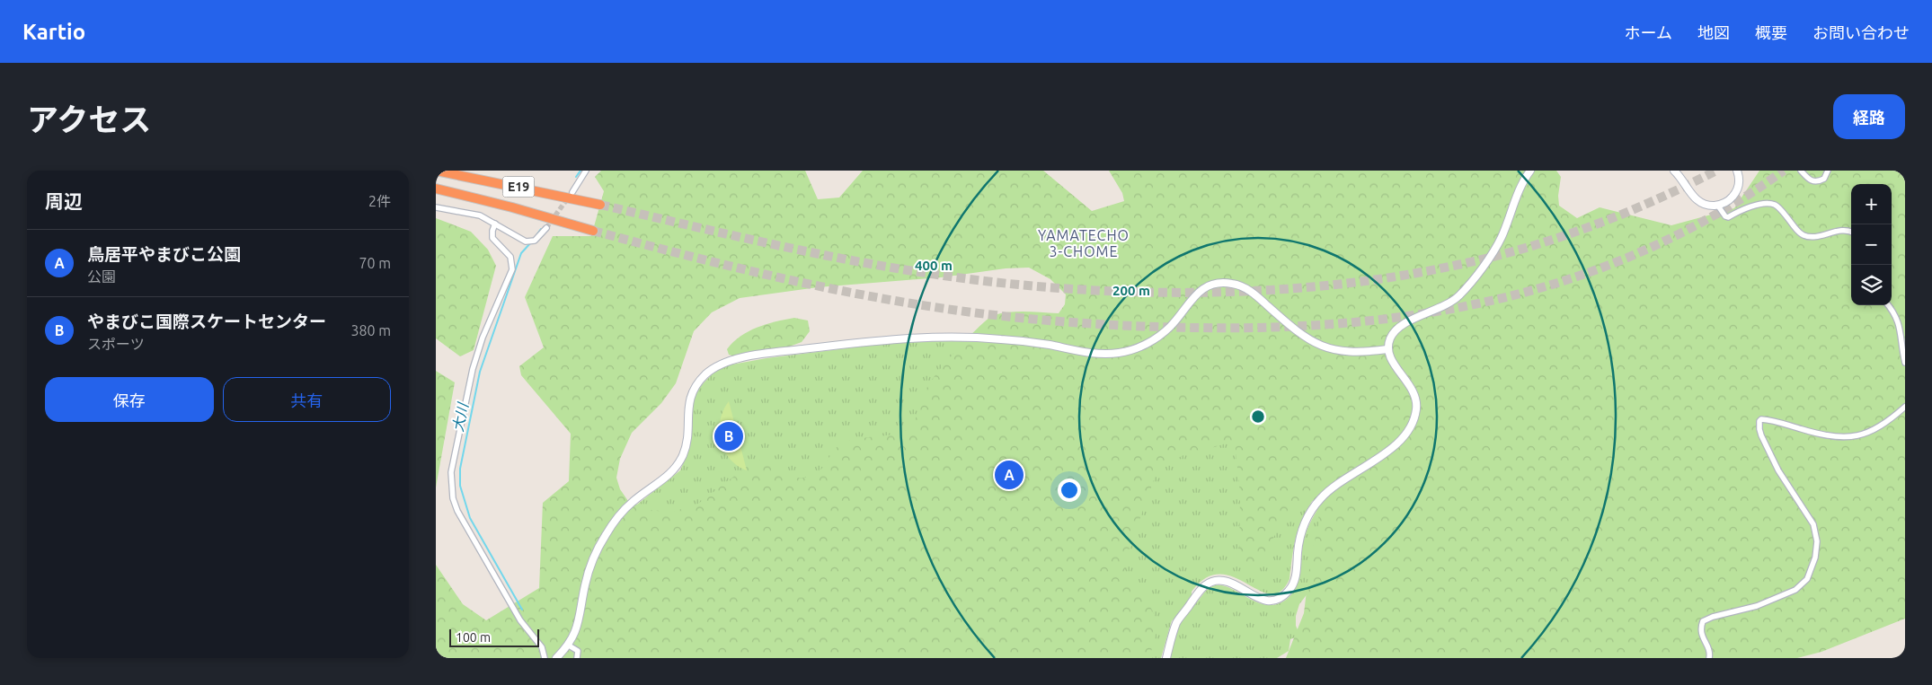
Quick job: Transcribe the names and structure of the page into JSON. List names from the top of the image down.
{
  "streets": {
    "highway": ["E19"]
  },
  "districts": ["YAMATECHO 3-CHOME"],
  "water": ["大川"],
  "scale_bar": "100 m",
  "page": {
    "header": "Kartio",
    "nav": [
      "ホーム",
      "地図",
      "概要",
      "お問い合わせ"
    ],
    "title": "アクセス",
    "buttons": [
      "経路",
      ["保存", "共有"]
    ],
    "heading": ["周辺", "2件"],
    "map_buttons": ["+", "−"],
    "list": [
      {
        "mark": "A",
        "name": "鳥居平やまびこ公園",
        "note": "公園",
        "value": "70 m"
      },
      {
        "mark": "B",
        "name": "やまびこ国際スケートセンター",
        "note": "スポーツ",
        "value": "380 m"
      }
    ],
    "pins": ["B", "A"],
    "scale": "100 m"
  },
  "rings": ["400 m", "200 m"]
}
